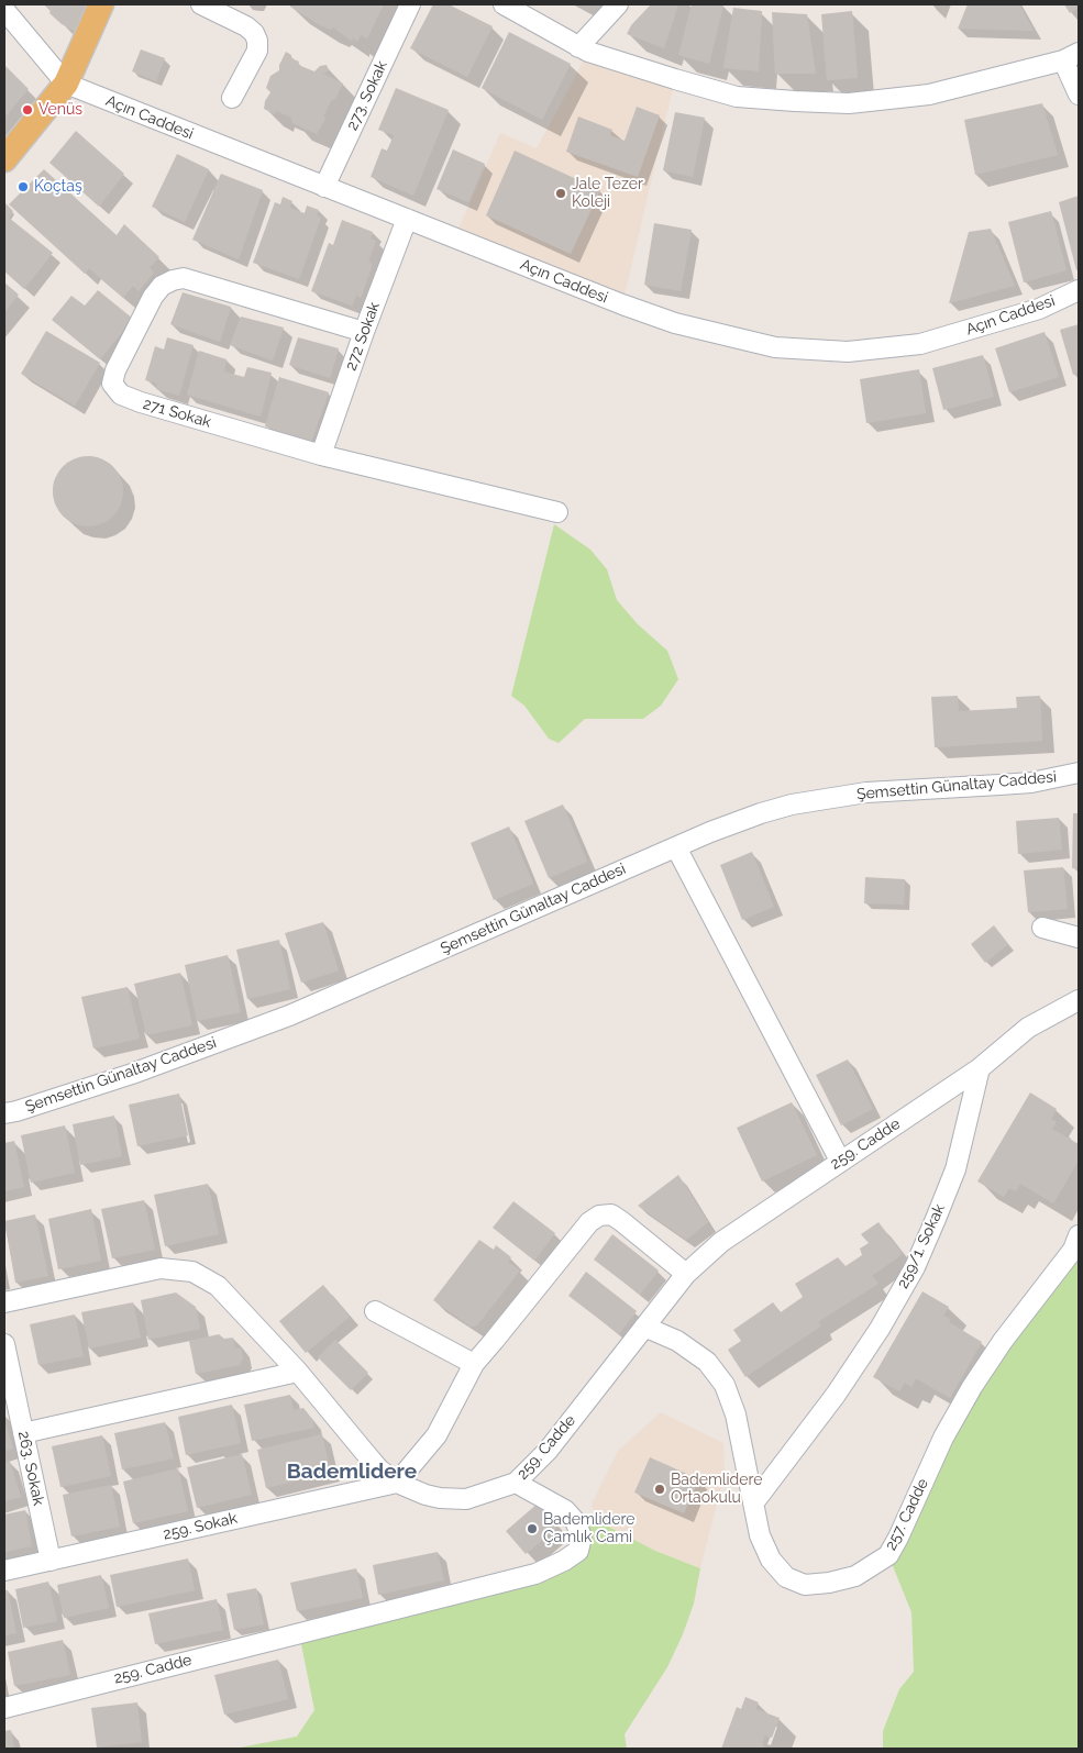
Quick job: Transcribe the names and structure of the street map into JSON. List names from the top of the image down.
{
  "streets": {
    "street": [
      "273. Sokak",
      "Açın Caddesi",
      "272 Sokak",
      "271 Sokak",
      "Şemsettin Günaltay Caddesi",
      "259. Cadde",
      "259/1. Sokak",
      "263. Sokak",
      "257. Cadde",
      "259. Sokak"
    ]
  },
  "crossings": [
    ["273. Sokak", "Açın Caddesi"],
    ["Açın Caddesi", "272 Sokak"],
    ["272 Sokak", "271 Sokak"],
    ["259. Cadde", "259/1. Sokak"],
    ["259. Cadde", "257. Cadde"],
    ["259/1. Sokak", "257. Cadde"],
    ["263. Sokak", "259. Sokak"]
  ],
  "districts": ["Bademlidere"],
  "places": [
    "Venüs",
    "Koçtaş",
    "Jale Tezer Koleji",
    "Bademlidere Ortaokulu",
    "Bademlidere Çamlık Cami"
  ]
}
